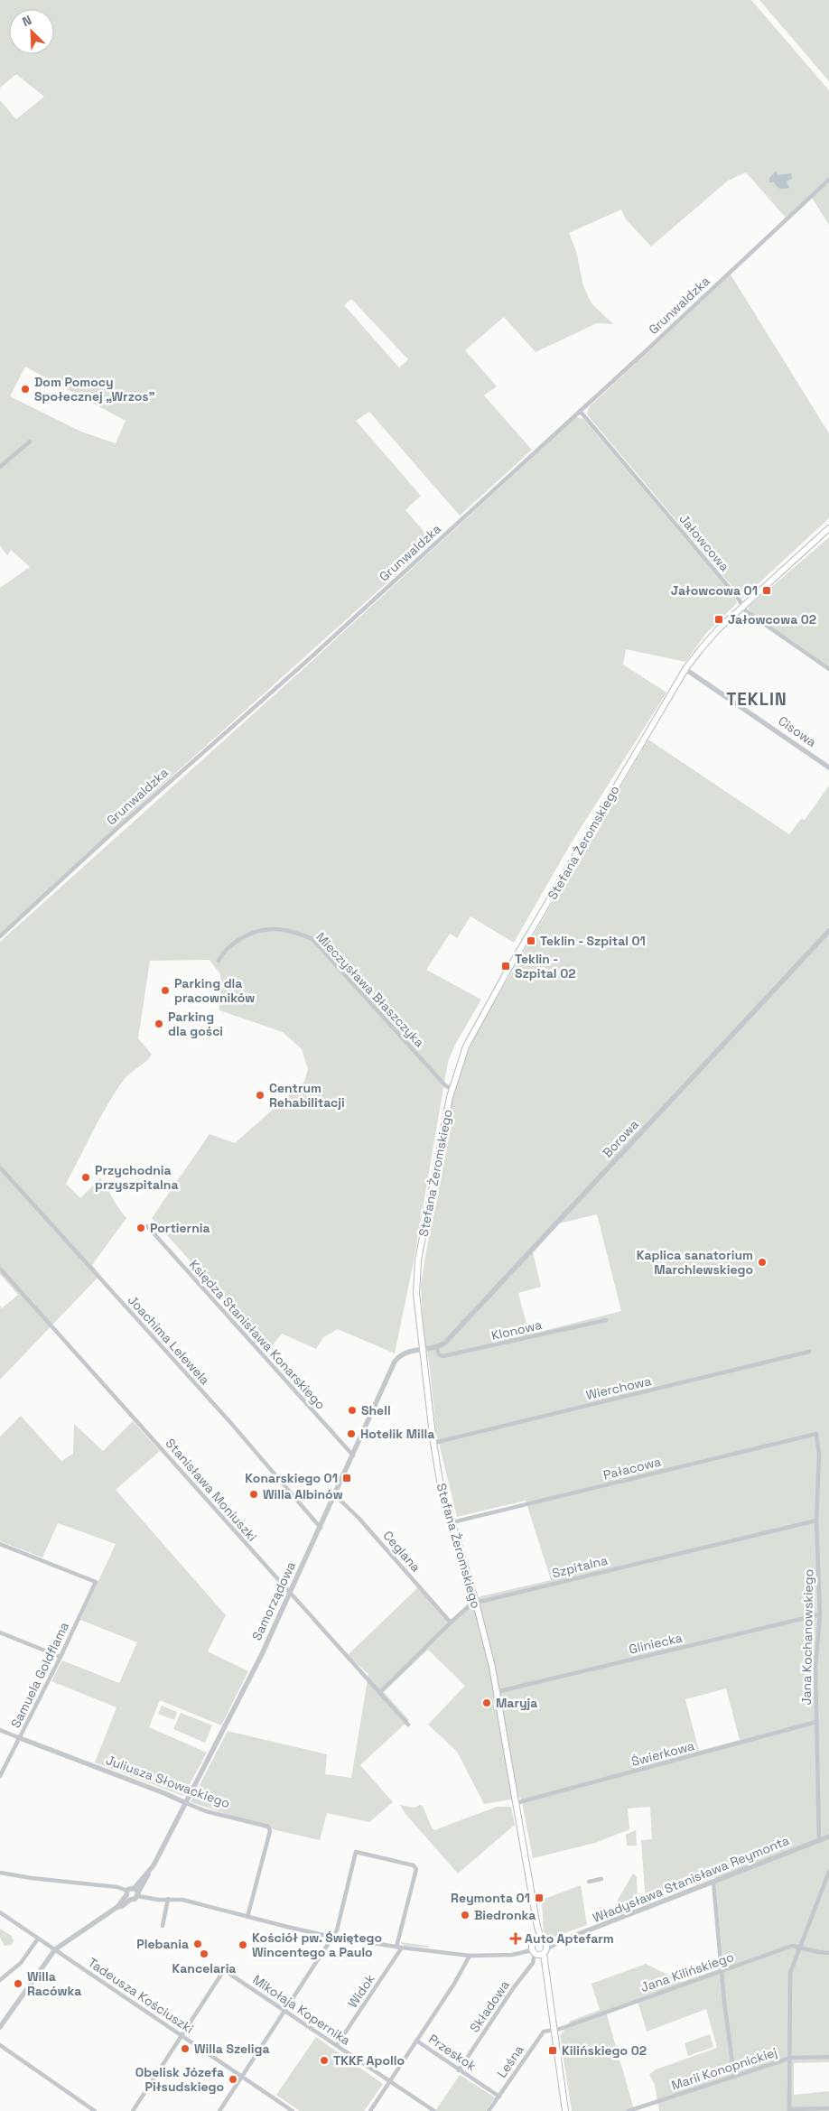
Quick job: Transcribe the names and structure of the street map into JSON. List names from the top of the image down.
{
  "streets": {
    "main road": ["Stefana Żeromskiego"],
    "street": [
      "Grunwaldzka",
      "Jałowcowa",
      "Cisowa",
      "Mieczysława Błaszczyka",
      "Borowa",
      "Klonowa",
      "Księdza Stanisława Konarskiego",
      "Joachima Lelewela",
      "Wierchowa",
      "Pałacowa",
      "Stanisława Moniuszki",
      "Ceglana",
      "Szpitalna",
      "Samorządowa",
      "Jana Kochanowskiego",
      "Gliniecka",
      "Samuela Goldflama",
      "Świerkowa",
      "Juliusza Słowackiego",
      "Władysława Stanisława Reymonta",
      "Jana Kilińskiego",
      "Widok",
      "Tadeusza Kościuszki",
      "Składowa",
      "Mikołaja Kopernika",
      "Przeskok",
      "Leśna",
      "Marii Konopnickiej"
    ]
  },
  "crossings": [
    ["Grunwaldzka", "Jałowcowa"],
    ["Jałowcowa", "Stefana Żeromskiego"],
    ["Cisowa", "Stefana Żeromskiego"],
    ["Stefana Żeromskiego", "Mieczysława Błaszczyka"],
    ["Stefana Żeromskiego", "Wierchowa"],
    ["Stefana Żeromskiego", "Pałacowa"],
    ["Stefana Żeromskiego", "Szpitalna"],
    ["Stefana Żeromskiego", "Samorządowa"],
    ["Stefana Żeromskiego", "Gliniecka"],
    ["Stefana Żeromskiego", "Świerkowa"],
    ["Stefana Żeromskiego", "Władysława Stanisława Reymonta"],
    ["Stefana Żeromskiego", "Jana Kilińskiego"],
    ["Stefana Żeromskiego", "Składowa"],
    ["Stefana Żeromskiego", "Leśna"],
    ["Borowa", "Klonowa"],
    ["Księdza Stanisława Konarskiego", "Samorządowa"],
    ["Joachima Lelewela", "Samorządowa"],
    ["Pałacowa", "Jana Kochanowskiego"],
    ["Stanisława Moniuszki", "Szpitalna"],
    ["Stanisława Moniuszki", "Samorządowa"],
    ["Ceglana", "Szpitalna"],
    ["Ceglana", "Samorządowa"],
    ["Szpitalna", "Jana Kochanowskiego"],
    ["Samorządowa", "Juliusza Słowackiego"],
    ["Samorządowa", "Władysława Stanisława Reymonta"],
    ["Jana Kochanowskiego", "Gliniecka"],
    ["Jana Kochanowskiego", "Świerkowa"],
    ["Jana Kochanowskiego", "Władysława Stanisława Reymonta"],
    ["Samuela Goldflama", "Juliusza Słowackiego"],
    ["Juliusza Słowackiego", "Władysława Stanisława Reymonta"],
    ["Władysława Stanisława Reymonta", "Widok"],
    ["Władysława Stanisława Reymonta", "Składowa"],
    ["Jana Kilińskiego", "Leśna"],
    ["Widok", "Mikołaja Kopernika"],
    ["Tadeusza Kościuszki", "Mikołaja Kopernika"],
    ["Składowa", "Przeskok"],
    ["Przeskok", "Leśna"]
  ],
  "districts": ["TEKLIN"],
  "places": {
    "other": [
      "Dom Pomocy Społecznej „Wrzos”",
      "Parking dla pracowników",
      "Parking dla gości",
      "Centrum Rehabilitacji",
      "Przychodnia przyszpitalna",
      "Portiernia",
      "Kaplica sanatorium Marchlewskiego",
      "Shell",
      "Hotelik Milla",
      "Willa Albinów",
      "Maryja",
      "Biedronka",
      "Plebania",
      "Kościół pw. Świętego Wincentego a Paulo",
      "Kancelaria",
      "Willa Racówka",
      "Willa Szeliga",
      "TKKF Apollo",
      "Obelisk Józefa Piłsudskiego"
    ],
    "transit": [
      "Jałowcowa 01",
      "Jałowcowa 02",
      "Teklin - Szpital 01",
      "Teklin - Szpital 02",
      "Konarskiego 01",
      "Reymonta 01",
      "Kilińskiego 02"
    ],
    "health": ["Auto Aptefarm"]
  },
  "north": "top left"
}
